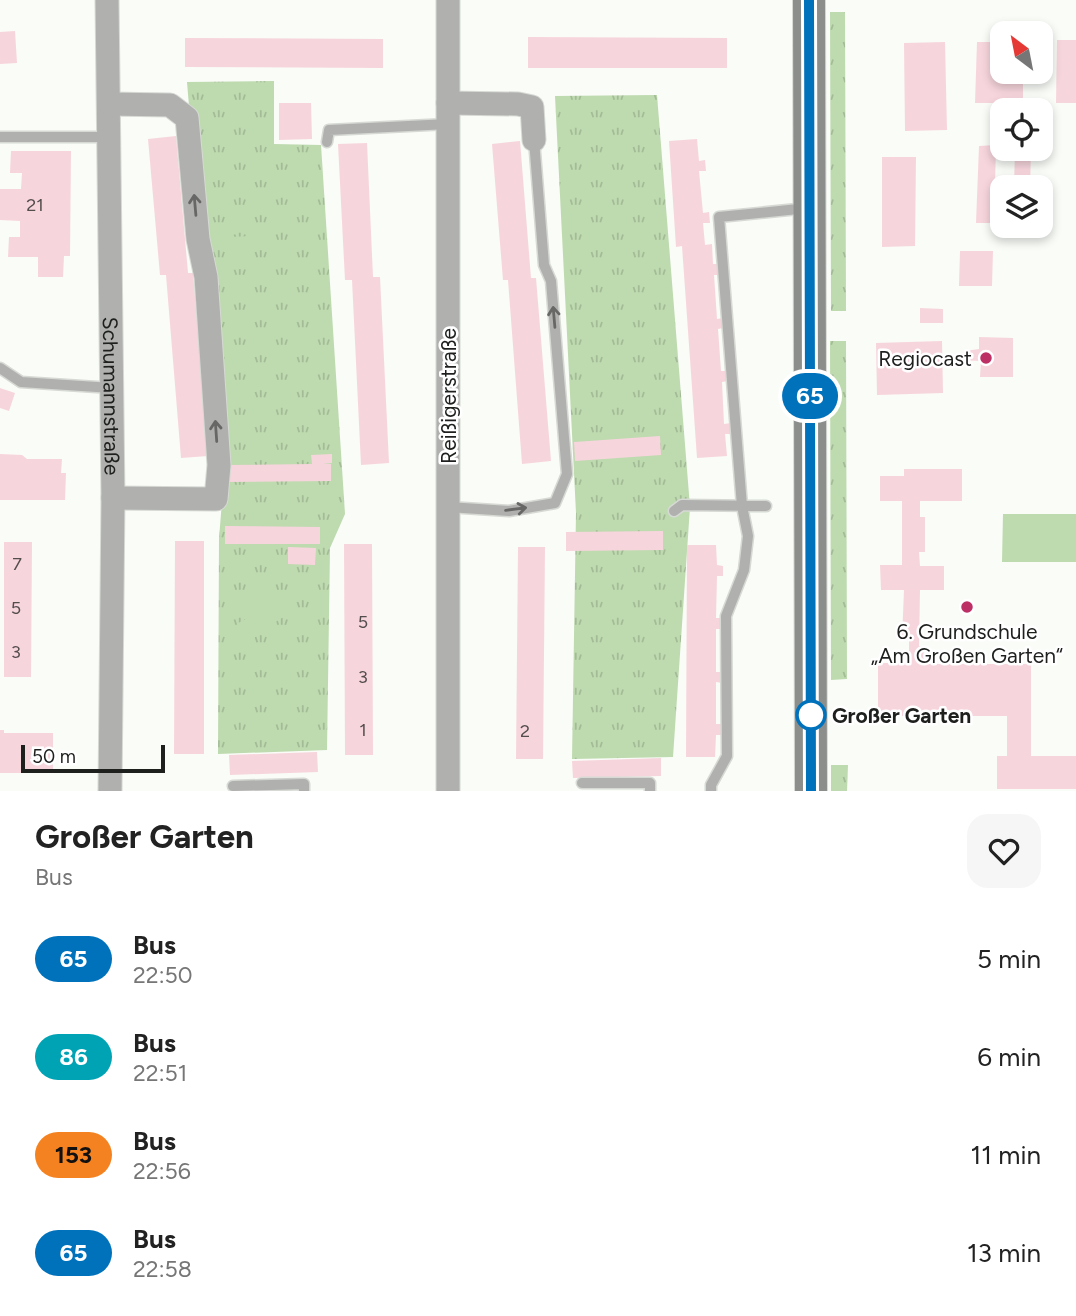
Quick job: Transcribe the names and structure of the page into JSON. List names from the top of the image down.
{
  "streets": {
    "street": ["Schumannstraße", "Reißigerstraße"]
  },
  "places": ["Regiocast", "6. Grundschule „Am Großen Garten“", "Großer Garten"],
  "lines": ["bus line 65"],
  "house_numbers": [
    "21",
    "7",
    "5",
    "5",
    "3",
    "3",
    "1",
    "2"
  ],
  "scale_bar": "50 m",
  "north": "top left",
  "page": {
    "on_map": "65",
    "scale": "50 m",
    "heading": ["Großer Garten", "Bus"],
    "list": [
      {
        "mark": "65",
        "name": "Bus",
        "note": "22:50",
        "value": "5 min"
      },
      {
        "mark": "86",
        "name": "Bus",
        "note": "22:51",
        "value": "6 min"
      },
      {
        "mark": "153",
        "name": "Bus",
        "note": "22:56",
        "value": "11 min"
      },
      {
        "mark": "65",
        "name": "Bus",
        "note": "22:58",
        "value": "13 min"
      }
    ]
  }
}
